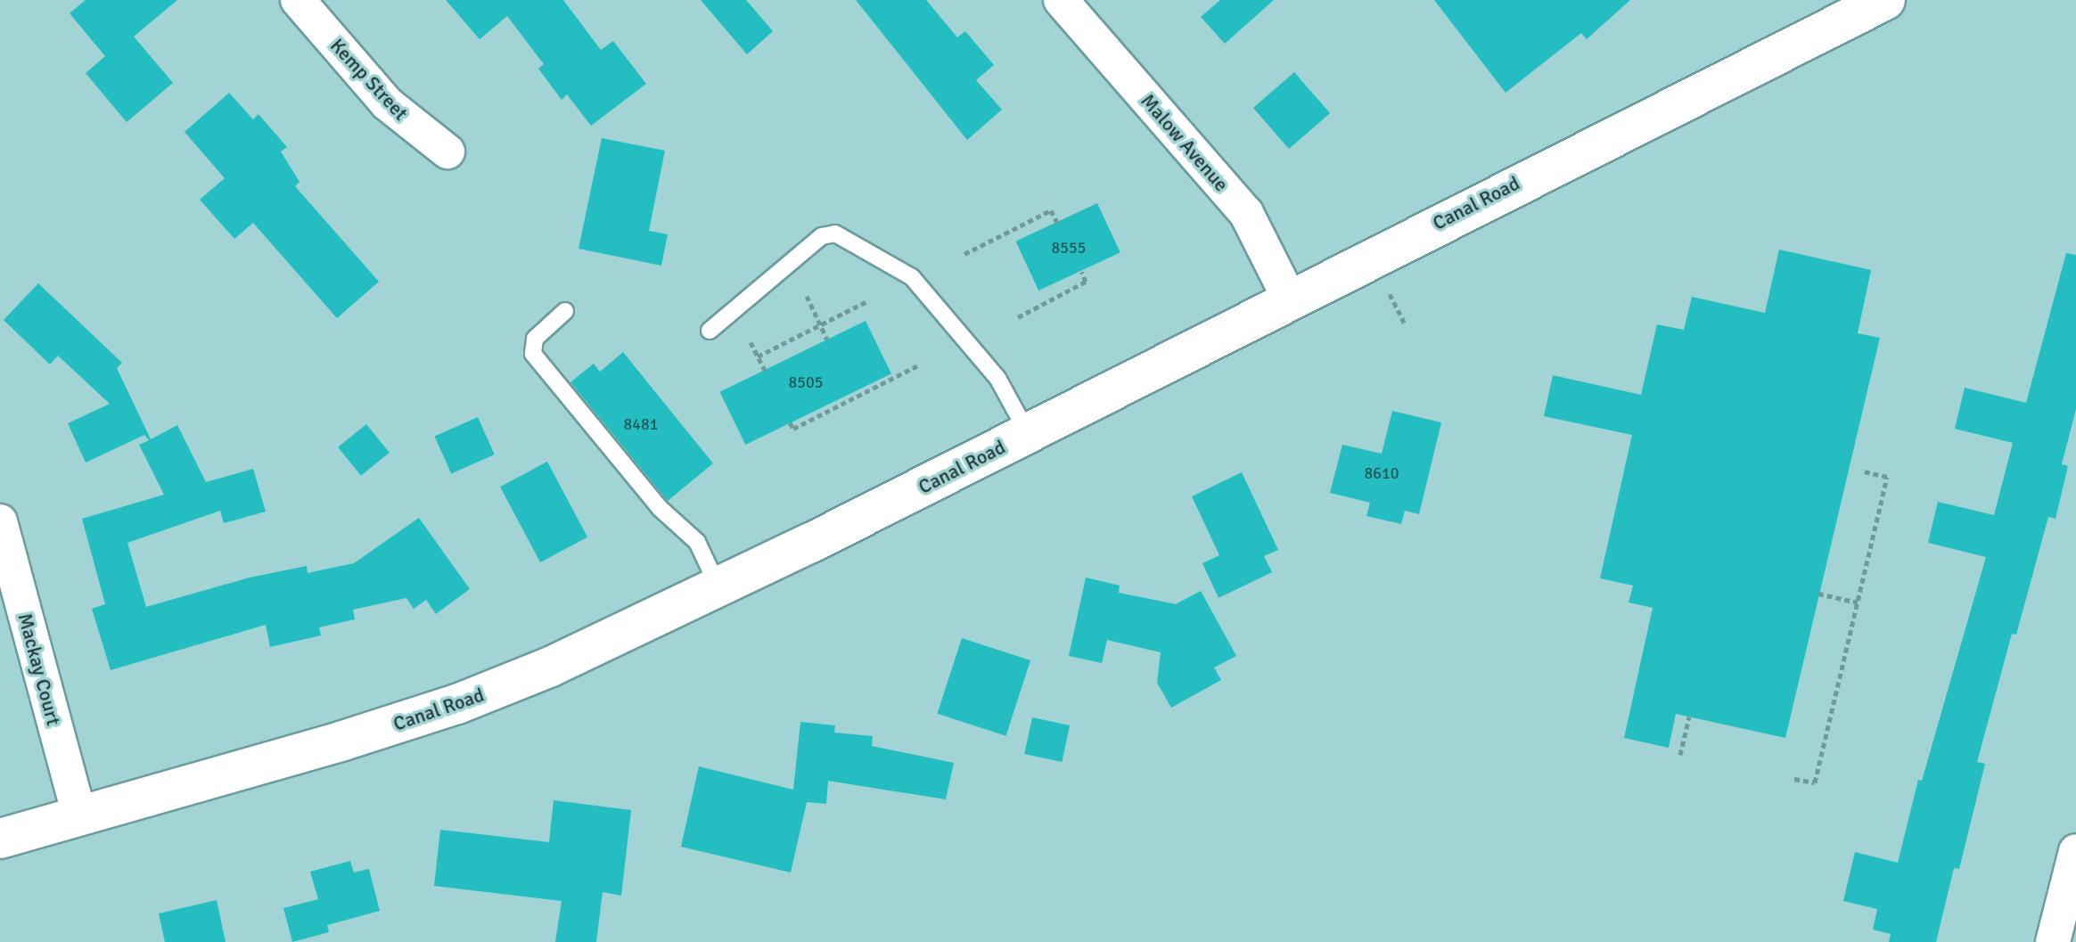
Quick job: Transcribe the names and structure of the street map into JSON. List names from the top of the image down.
{
  "streets": {
    "street": [
      "Kemp Street",
      "Malow Avenue",
      "Canal Road",
      "Mackay Court"
    ]
  },
  "crossings": [
    ["Malow Avenue", "Canal Road"],
    ["Canal Road", "Mackay Court"]
  ],
  "house_numbers": [
    "8555",
    "8505",
    "8481",
    "8610"
  ]
}
